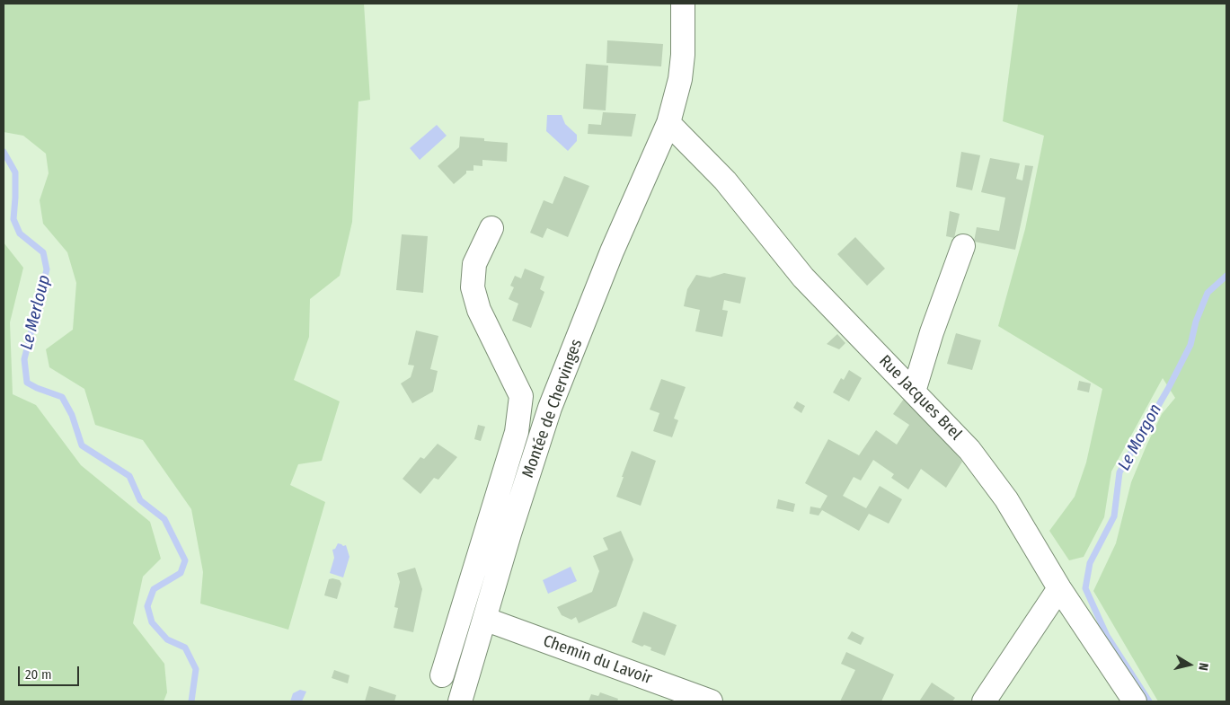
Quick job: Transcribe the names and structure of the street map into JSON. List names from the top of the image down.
{
  "streets": {
    "street": ["Rue Jacques Brel", "Montée de Chervinges", "Chemin du Lavoir"]
  },
  "crossings": [
    ["Rue Jacques Brel", "Montée de Chervinges"],
    ["Montée de Chervinges", "Chemin du Lavoir"]
  ],
  "water": ["Le Merloup", "Le Morgon"],
  "scale_bar": "20 m",
  "north": "right"
}
